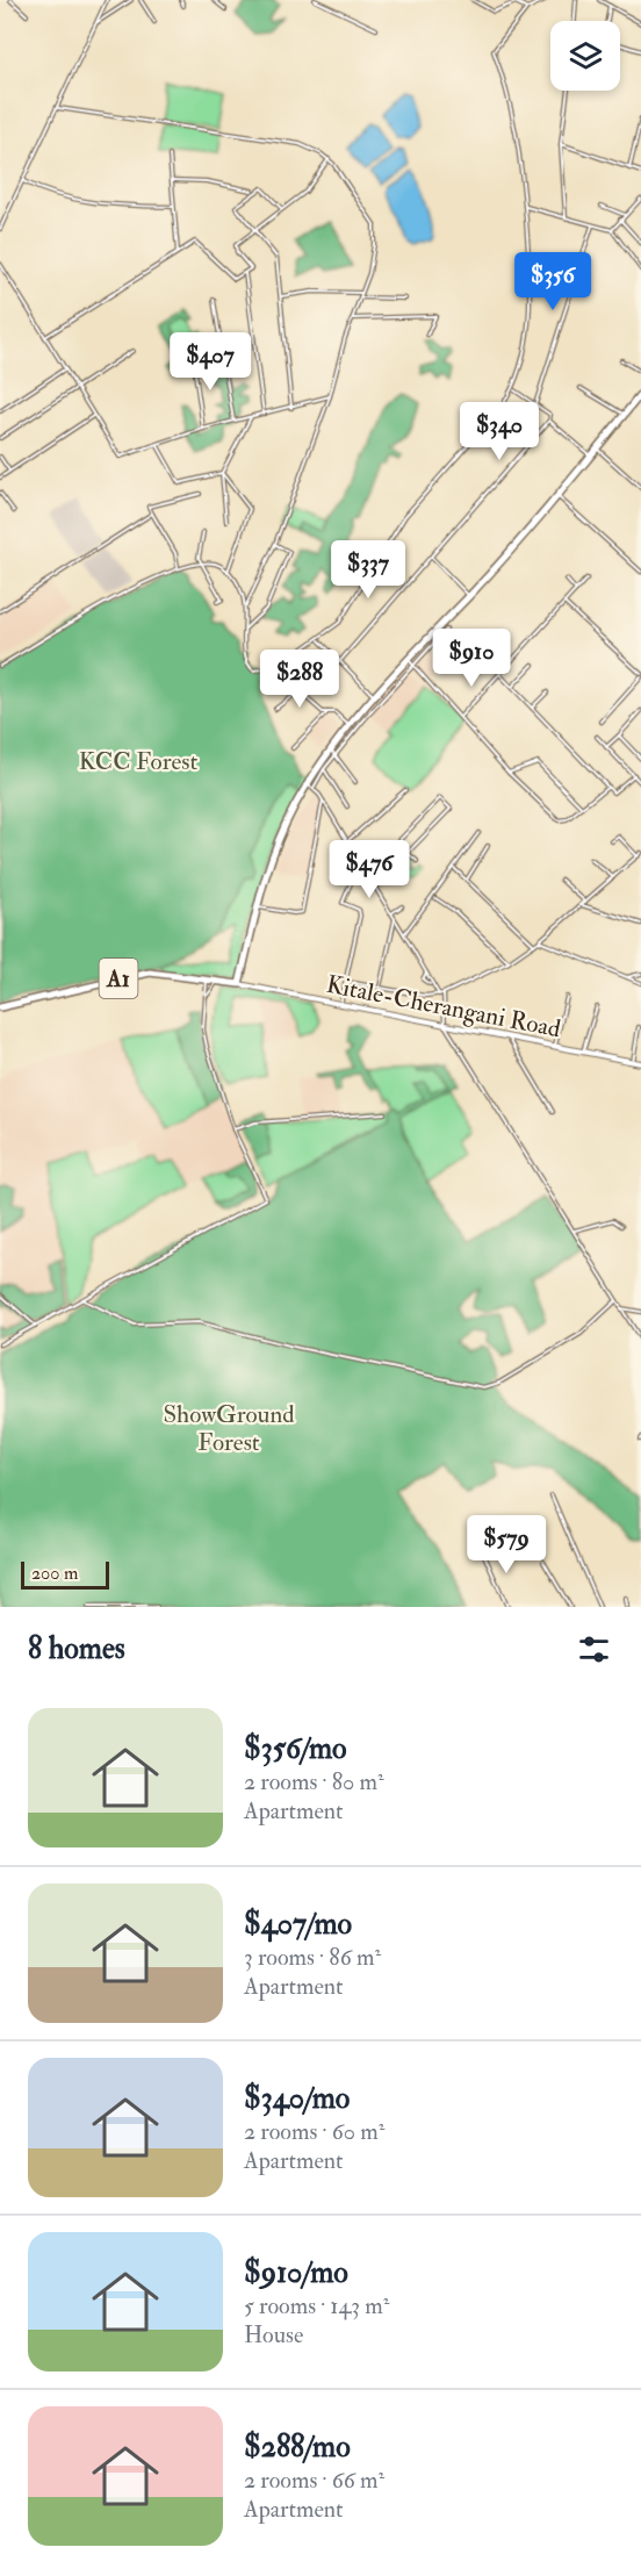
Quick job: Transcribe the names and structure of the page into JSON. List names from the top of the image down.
{
  "streets": {
    "highway": ["A1"],
    "main road": ["Kitale-Cherangani Road"]
  },
  "crossings": [
    ["A1", "Kitale-Cherangani Road"]
  ],
  "parks": ["KCC Forest", "ShowGround Forest"],
  "scale_bar": "200 m",
  "page": {
    "price": [
      "$356",
      "$407",
      "$340",
      "$337",
      "$910",
      "$288",
      "$476",
      "$579"
    ],
    "scale": "200 m",
    "heading": "8 homes",
    "list": [
      {
        "name": "$356/mo",
        "note": "2 rooms · 80 m² · Apartment"
      },
      {
        "name": "$407/mo",
        "note": "3 rooms · 86 m² · Apartment"
      },
      {
        "name": "$340/mo",
        "note": "2 rooms · 60 m² · Apartment"
      },
      {
        "name": "$910/mo",
        "note": "5 rooms · 143 m² · House"
      },
      {
        "name": "$288/mo",
        "note": "2 rooms · 66 m² · Apartment"
      }
    ]
  }
}
